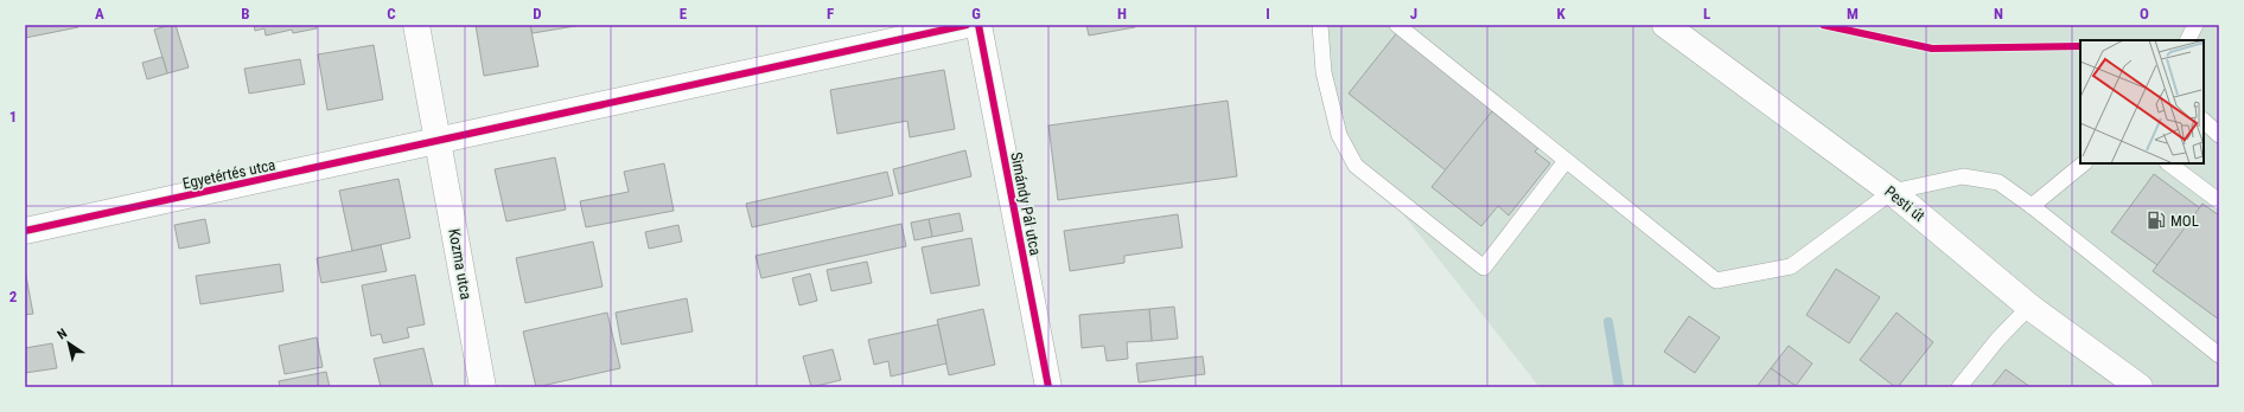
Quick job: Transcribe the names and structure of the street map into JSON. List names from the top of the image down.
{
  "streets": {
    "street": [
      "Egyetértés utca",
      "Simándy Pál utca",
      "Pesti út",
      "Kozma utca"
    ]
  },
  "crossings": [
    ["Egyetértés utca", "Kozma utca"]
  ],
  "places": {
    "fuel station": ["MOL"]
  },
  "north": "top left",
  "grid": {
    "columns": [
      "A",
      "B",
      "C",
      "D",
      "E",
      "F",
      "G",
      "H",
      "I",
      "J",
      "K",
      "L",
      "M",
      "N",
      "O"
    ],
    "rows": ["1", "2"]
  }
}
